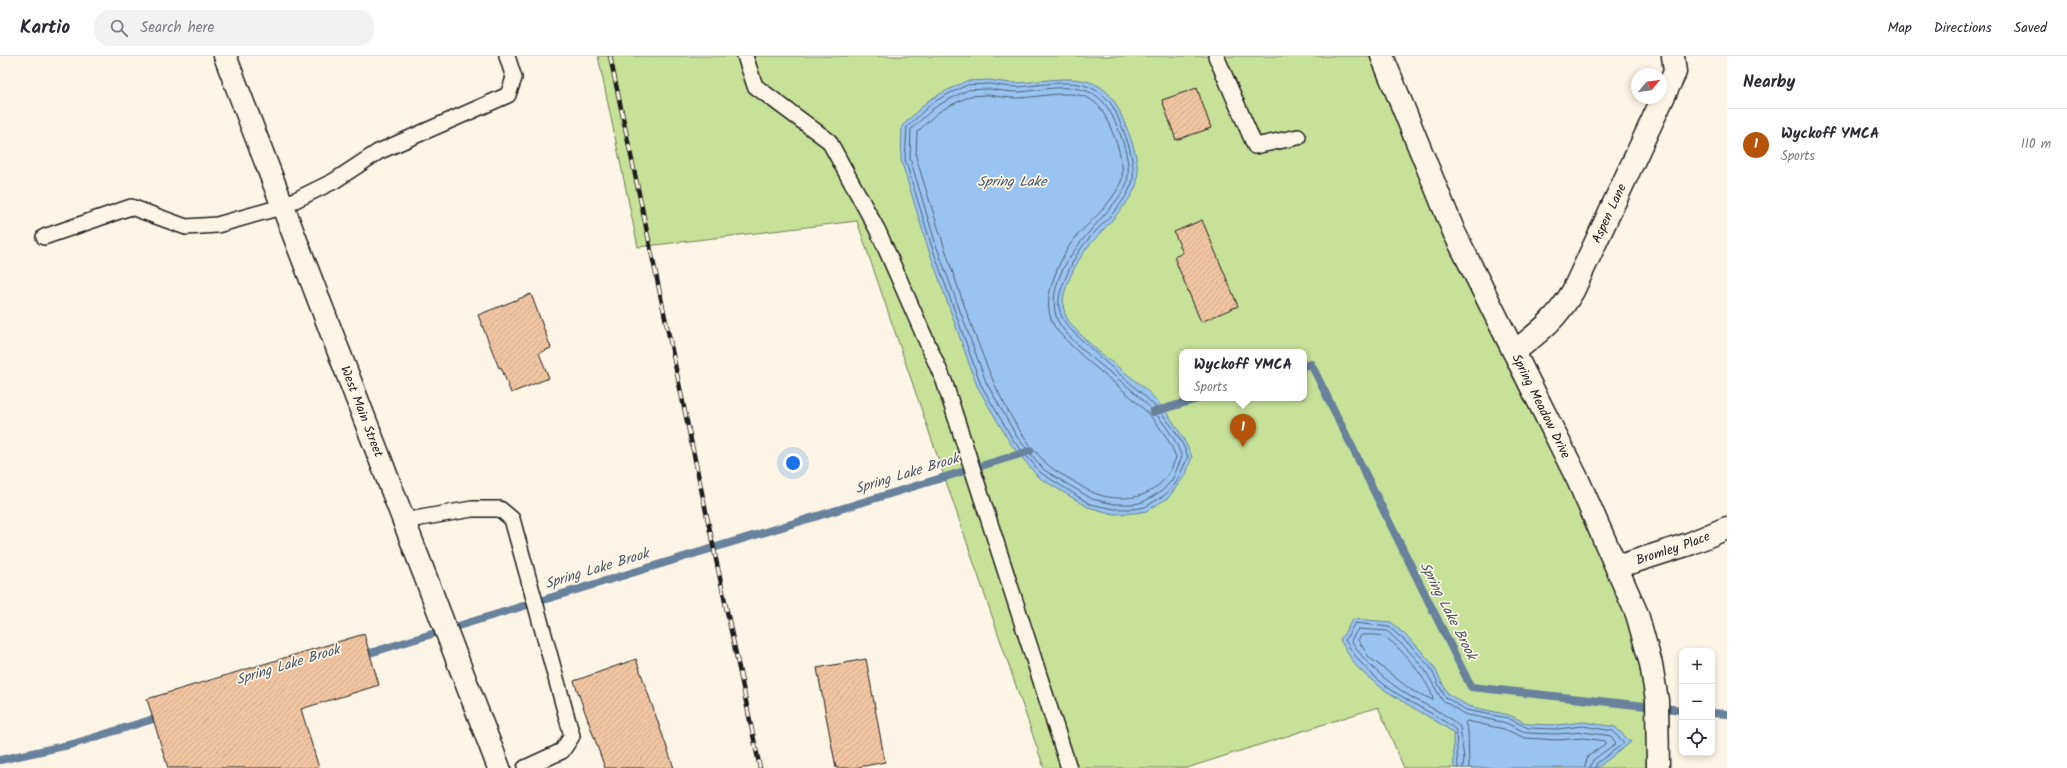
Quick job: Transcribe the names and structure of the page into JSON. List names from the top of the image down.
{
  "streets": {
    "street": [
      "Aspen Lane",
      "Spring Meadow Drive",
      "West Main Street",
      "Bromley Place"
    ]
  },
  "crossings": [
    ["Aspen Lane", "Spring Meadow Drive"],
    ["Spring Meadow Drive", "Bromley Place"]
  ],
  "water": ["Spring Lake", "Spring Lake Brook"],
  "north": "top right",
  "page": {
    "header": "Kartio",
    "search": "Search here",
    "nav": ["Map", "Directions", "Saved"],
    "heading": "Nearby",
    "list": [
      {
        "mark": "1",
        "name": "Wyckoff YMCA",
        "note": "Sports",
        "value": "110 m"
      }
    ],
    "popup": ["Wyckoff YMCA", "Sports"],
    "pins": "1",
    "map_buttons": ["+", "−"]
  }
}
